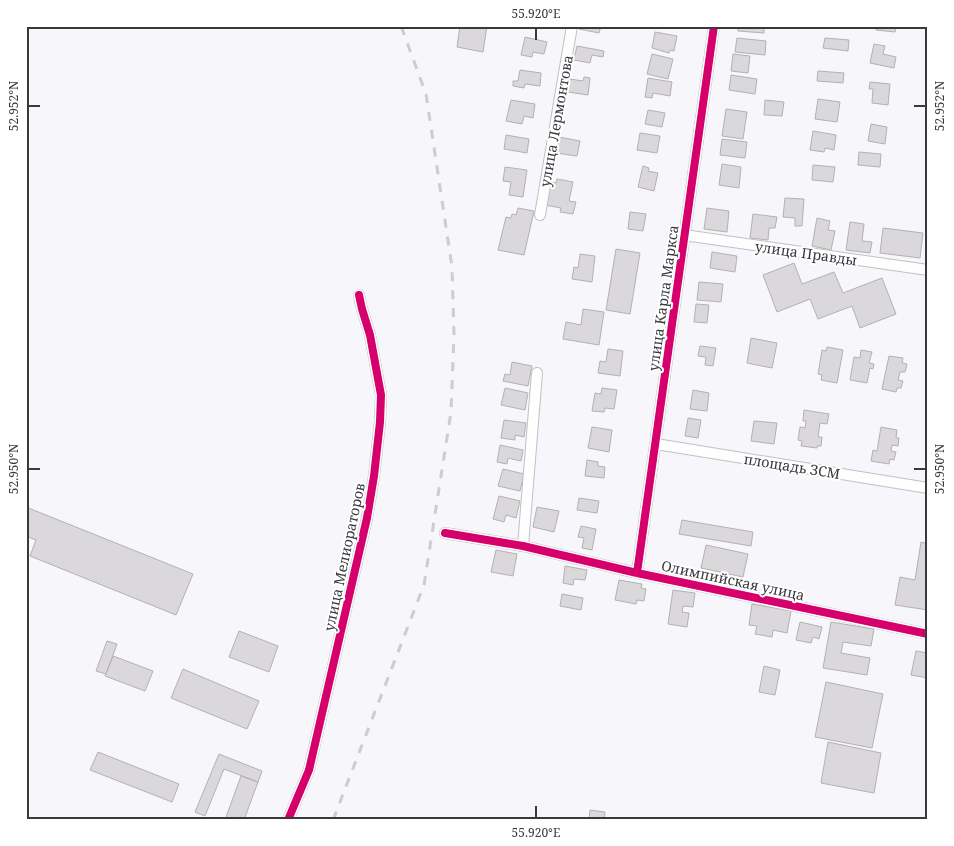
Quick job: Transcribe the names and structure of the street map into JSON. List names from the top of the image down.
{
  "streets": {
    "street": [
      "улица Лермонтова",
      "улица Правды",
      "улица Карла Маркса",
      "площадь ЗСМ",
      "улица Мелиораторов",
      "Олимпийская улица"
    ]
  },
  "crossings": [
    ["улица Правды", "улица Карла Маркса"],
    ["улица Карла Маркса", "площадь ЗСМ"],
    ["улица Карла Маркса", "Олимпийская улица"]
  ],
  "coordinates": ["55.920°E", "52.952°N", "52.950°N"]
}
